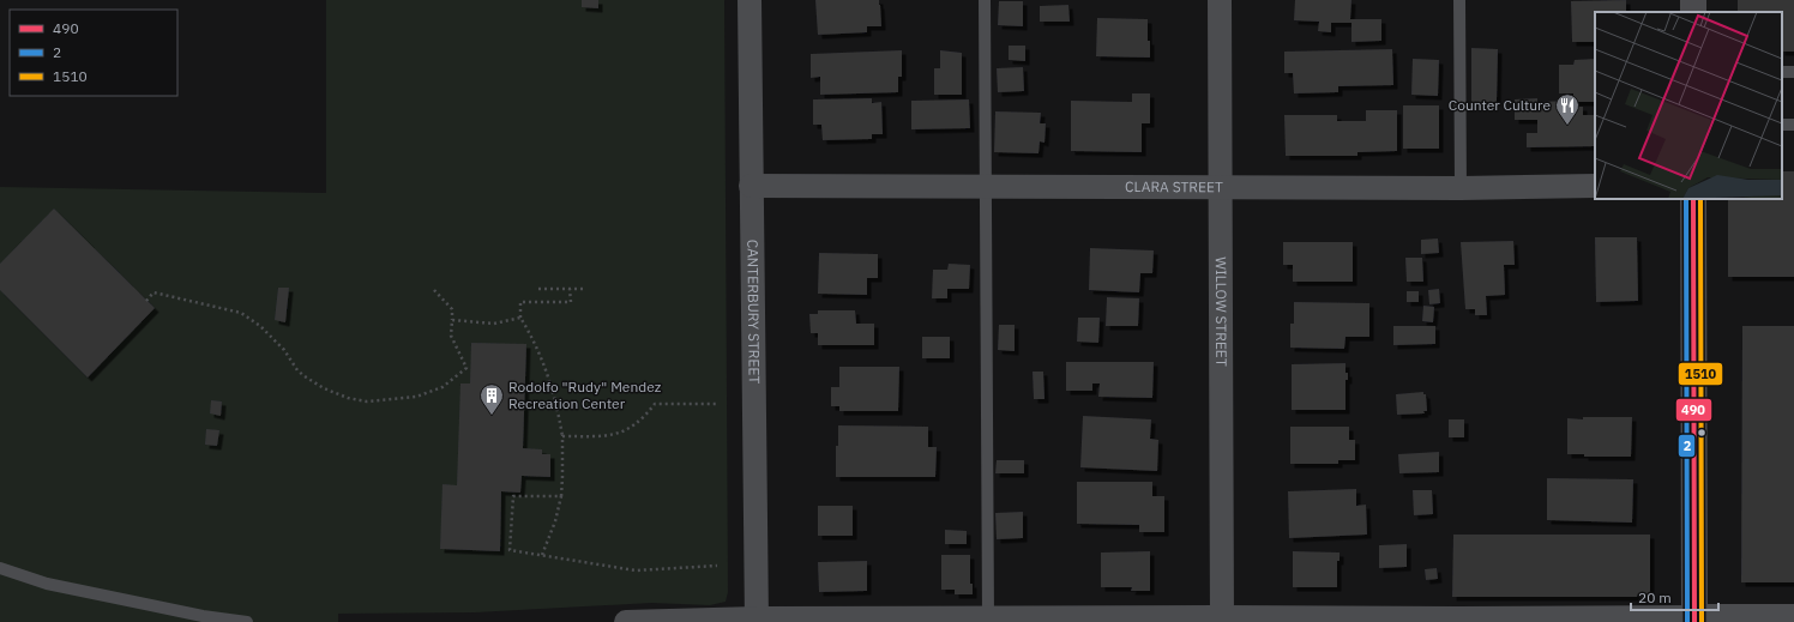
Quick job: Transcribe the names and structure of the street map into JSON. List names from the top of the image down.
{
  "streets": {
    "street": ["CLARA STREET", "CANTERBURY STREET", "WILLOW STREET"]
  },
  "crossings": [
    ["CLARA STREET", "CANTERBURY STREET"],
    ["CLARA STREET", "WILLOW STREET"]
  ],
  "places": {
    "restaurant": ["Counter Culture"],
    "building": ["Rodolfo \"Rudy\" Mendez Recreation Center"]
  },
  "lines": ["transit line 490", "transit line 2", "transit line 1510"],
  "legend": ["490", "2", "1510"],
  "scale_bar": "20 m"
}
